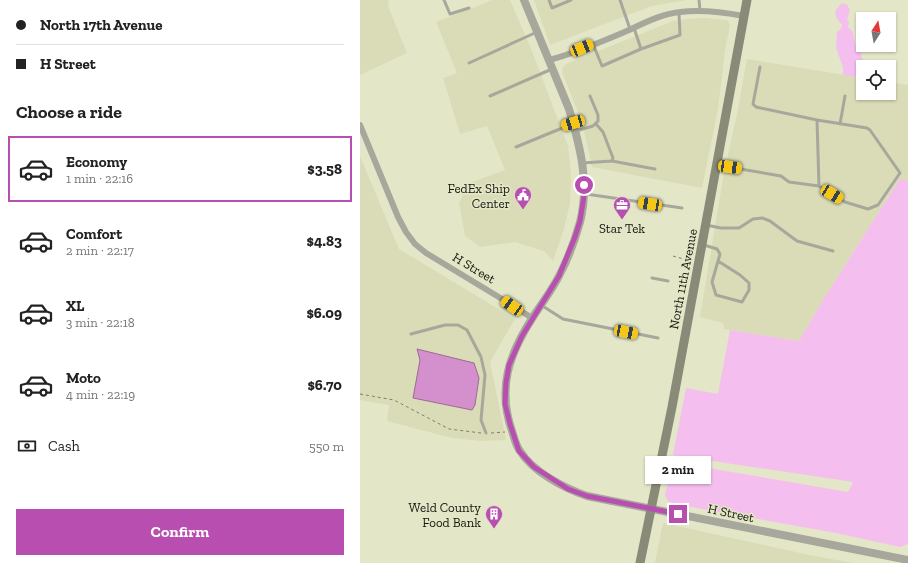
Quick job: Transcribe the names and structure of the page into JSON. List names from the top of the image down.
{
  "streets": {
    "main road": ["North 11th Avenue"],
    "street": ["H Street"]
  },
  "crossings": [
    ["H Street", "North 11th Avenue"]
  ],
  "places": {
    "public building": ["FedEx Ship Center"],
    "office": ["Star Tek"],
    "building": ["Weld County Food Bank"]
  },
  "north": "top",
  "page": {
    "banner": ["North 17th Avenue", "H Street"],
    "heading": "Choose a ride",
    "list": [
      {
        "name": "Economy",
        "note": "1 min · 22:16",
        "value": "$3.58"
      },
      {
        "name": "Comfort",
        "note": "2 min · 22:17",
        "value": "$4.83"
      },
      {
        "name": "XL",
        "note": "3 min · 22:18",
        "value": "$6.09"
      },
      {
        "name": "Moto",
        "note": "4 min · 22:19",
        "value": "$6.70"
      }
    ],
    "pay": ["Cash", "550 m"],
    "bubble": "2 min",
    "buttons": "Confirm"
  }
}
